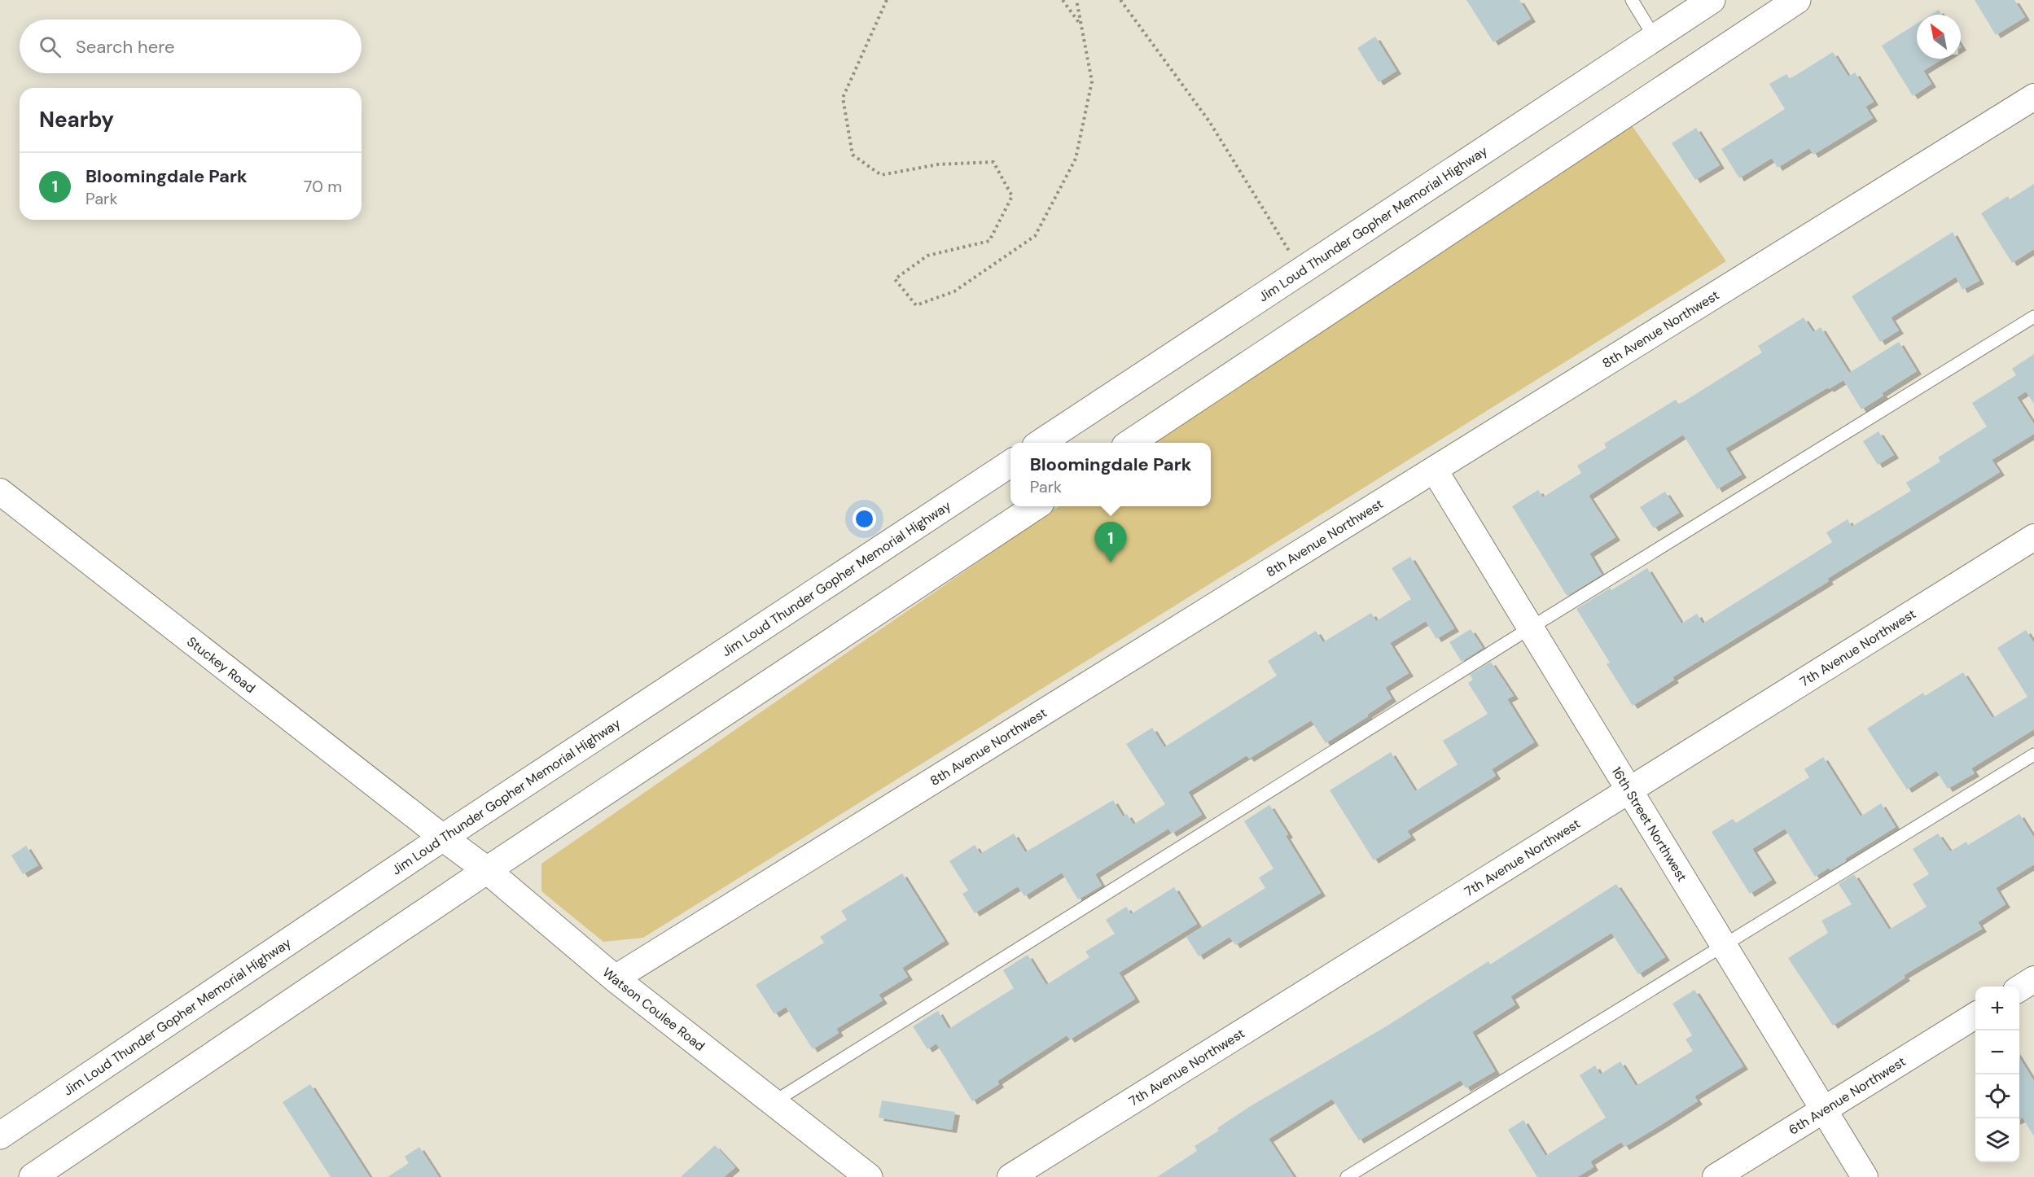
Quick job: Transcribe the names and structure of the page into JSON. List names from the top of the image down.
{
  "streets": {
    "main road": ["Jim Loud Thunder Gopher Memorial Highway", "Watson Coulee Road"],
    "street": [
      "8th Avenue Northwest",
      "7th Avenue Northwest",
      "Stuckey Road",
      "16th Street Northwest",
      "6th Avenue Northwest"
    ]
  },
  "crossings": [
    ["Jim Loud Thunder Gopher Memorial Highway", "Stuckey Road"],
    ["Jim Loud Thunder Gopher Memorial Highway", "Watson Coulee Road"],
    ["8th Avenue Northwest", "16th Street Northwest"],
    ["8th Avenue Northwest", "Watson Coulee Road"],
    ["7th Avenue Northwest", "16th Street Northwest"],
    ["Stuckey Road", "Watson Coulee Road"],
    ["16th Street Northwest", "6th Avenue Northwest"]
  ],
  "north": "top left",
  "page": {
    "search": "Search here",
    "heading": "Nearby",
    "list": [
      {
        "mark": "1",
        "name": "Bloomingdale Park",
        "note": "Park",
        "value": "70 m"
      }
    ],
    "popup": ["Bloomingdale Park", "Park"],
    "pins": "1",
    "map_buttons": ["+", "−"]
  }
}
